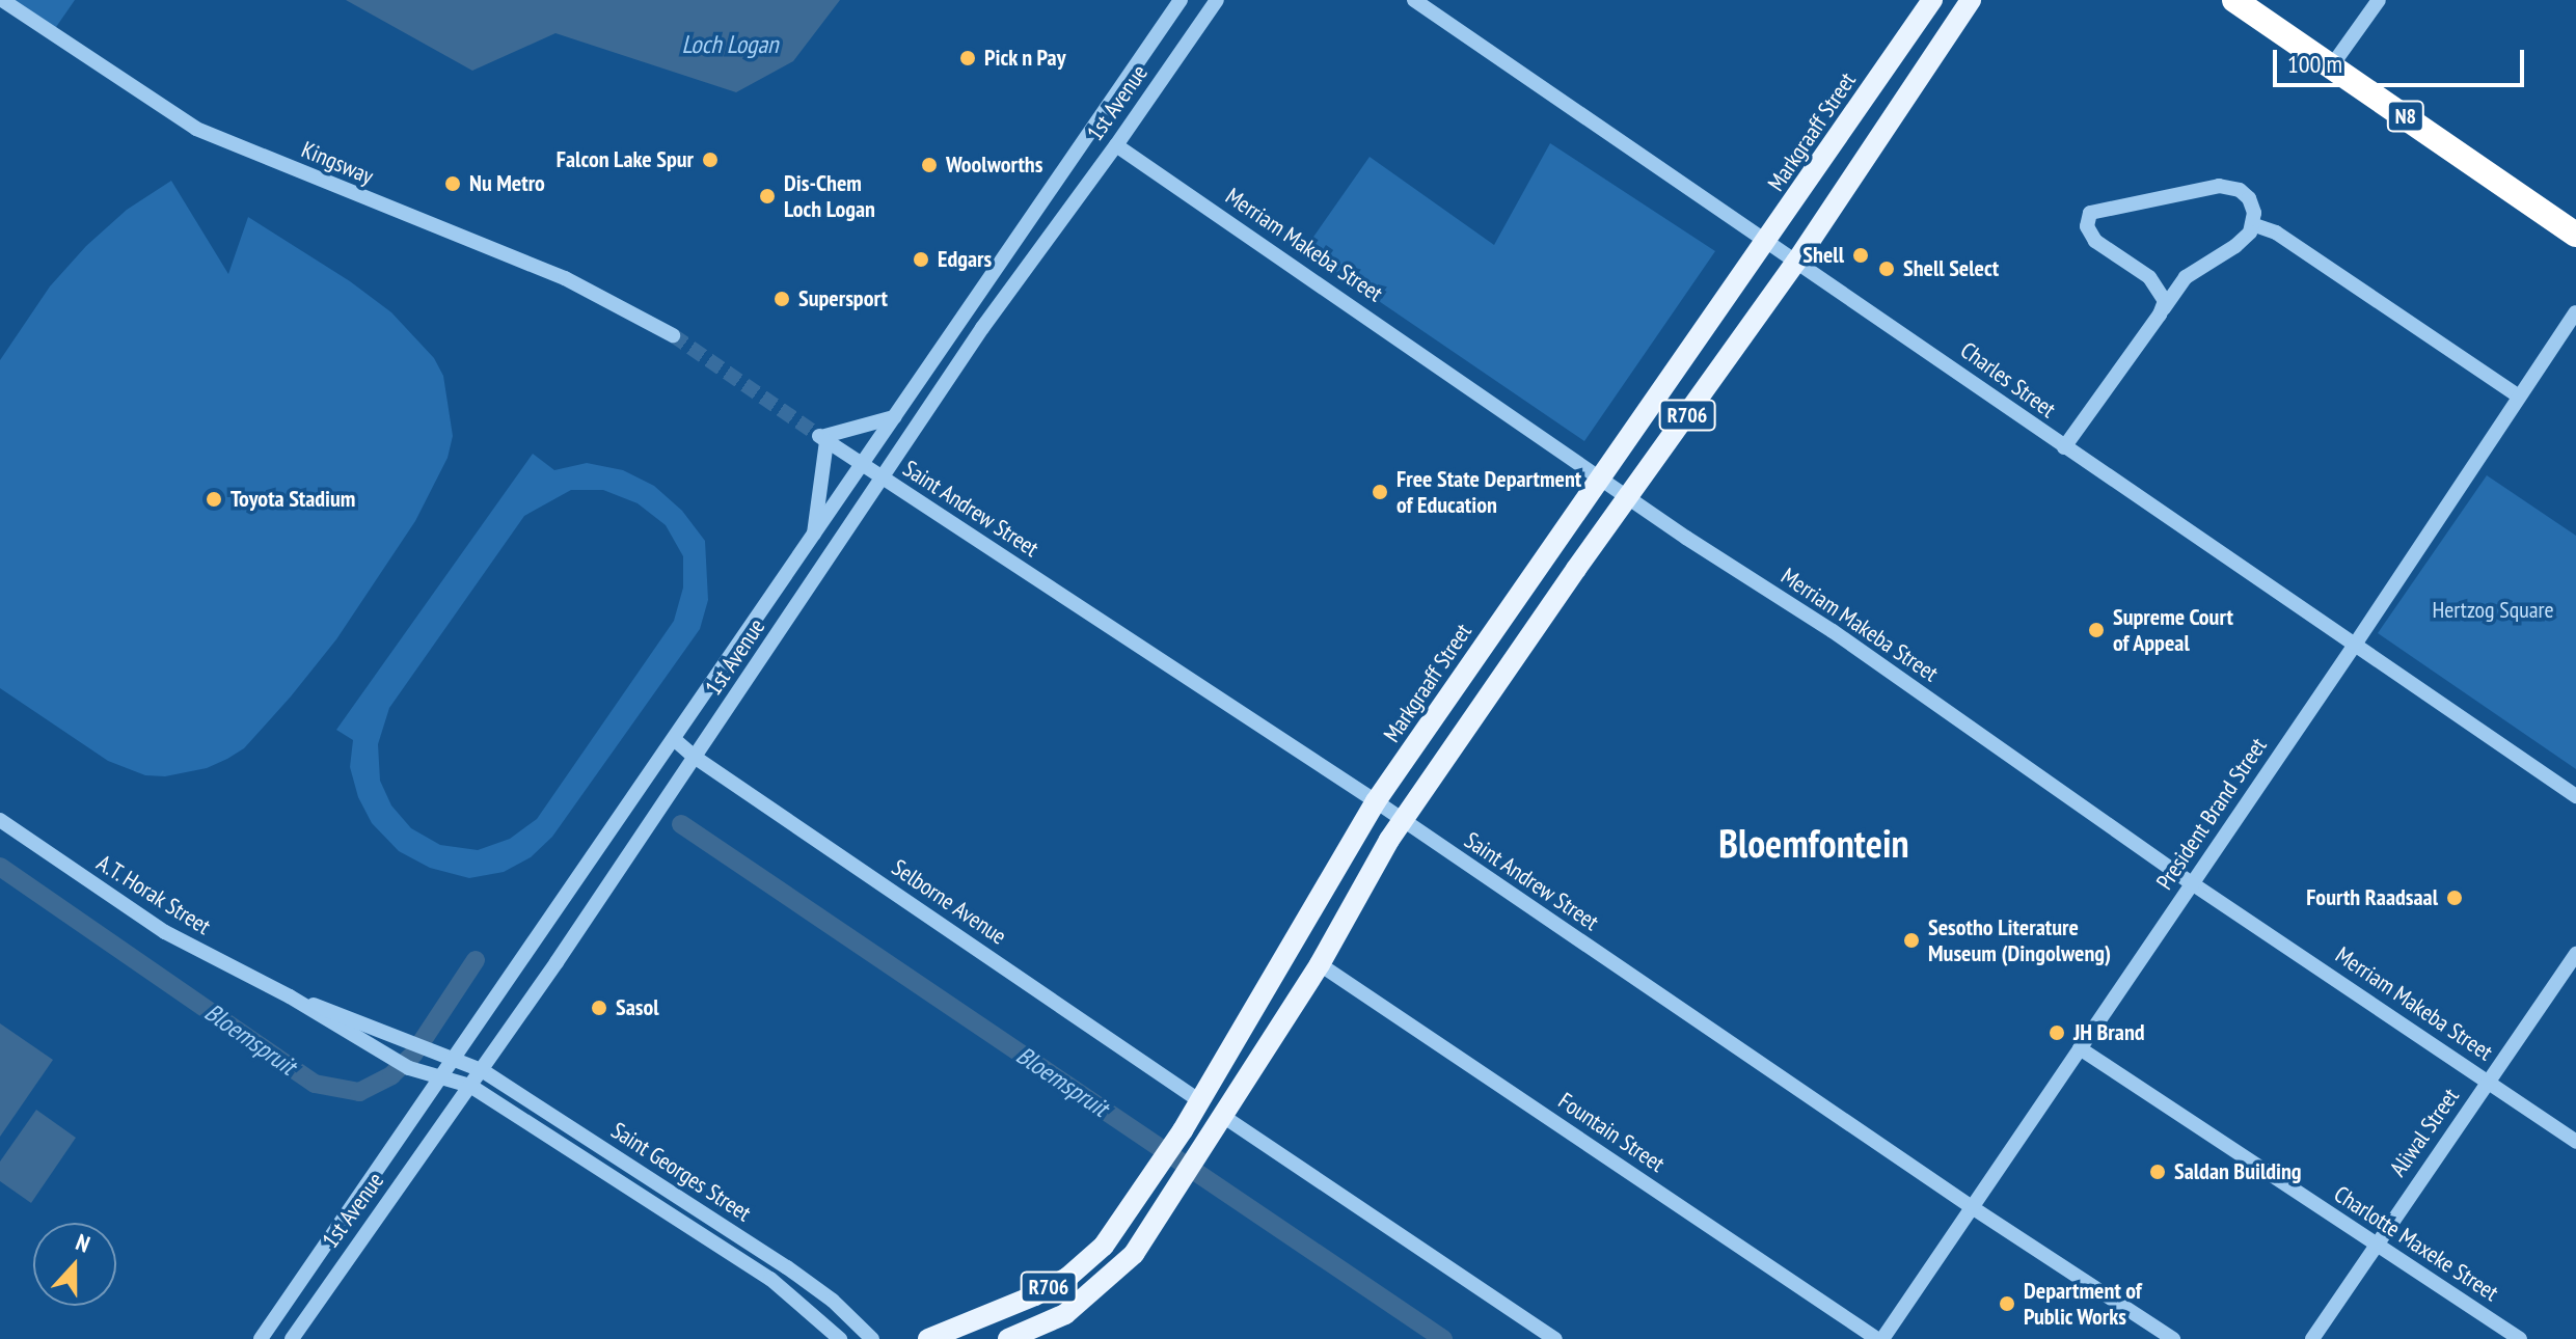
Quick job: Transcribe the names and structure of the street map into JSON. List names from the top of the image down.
{
  "streets": {
    "highway": ["N8"],
    "main road": ["Markgraaff Street", "R706"],
    "street": [
      "1st Avenue",
      "Kingsway",
      "Merriam Makeba Street",
      "Charles Street",
      "Saint Andrew Street",
      "President Brand Street",
      "A.T. Horak Street",
      "Selborne Avenue",
      "Fountain Street",
      "Aliwal Street",
      "Saint Georges Street",
      "Charlotte Maxeke Street"
    ]
  },
  "crossings": [
    ["1st Avenue", "Merriam Makeba Street"],
    ["1st Avenue", "Saint Andrew Street"],
    ["1st Avenue", "A.T. Horak Street"],
    ["1st Avenue", "Selborne Avenue"],
    ["1st Avenue", "Saint Georges Street"],
    ["Markgraaff Street", "Merriam Makeba Street"],
    ["Markgraaff Street", "Charles Street"],
    ["Markgraaff Street", "Saint Andrew Street"],
    ["Markgraaff Street", "Selborne Avenue"],
    ["Merriam Makeba Street", "R706"],
    ["Merriam Makeba Street", "President Brand Street"],
    ["Merriam Makeba Street", "Aliwal Street"],
    ["Charles Street", "R706"],
    ["Charles Street", "President Brand Street"],
    ["R706", "Saint Andrew Street"],
    ["R706", "Fountain Street"],
    ["Saint Andrew Street", "President Brand Street"],
    ["President Brand Street", "Fountain Street"],
    ["President Brand Street", "Charlotte Maxeke Street"],
    ["A.T. Horak Street", "Saint Georges Street"],
    ["Aliwal Street", "Charlotte Maxeke Street"]
  ],
  "districts": ["Bloemfontein"],
  "water": ["Loch Logan", "Bloemspruit"],
  "parks": ["Hertzog Square"],
  "places": [
    "Pick n Pay",
    "Falcon Lake Spur",
    "Woolworths",
    "Nu Metro",
    "Dis-Chem Loch Logan",
    "Shell",
    "Edgars",
    "Shell Select",
    "Supersport",
    "Free State Department of Education",
    "Toyota Stadium",
    "Supreme Court of Appeal",
    "Fourth Raadsaal",
    "Sesotho Literature Museum (Dingolweng)",
    "Sasol",
    "JH Brand",
    "Saldan Building",
    "Department of Public Works"
  ],
  "scale_bar": "100 m",
  "north": "top"
}
